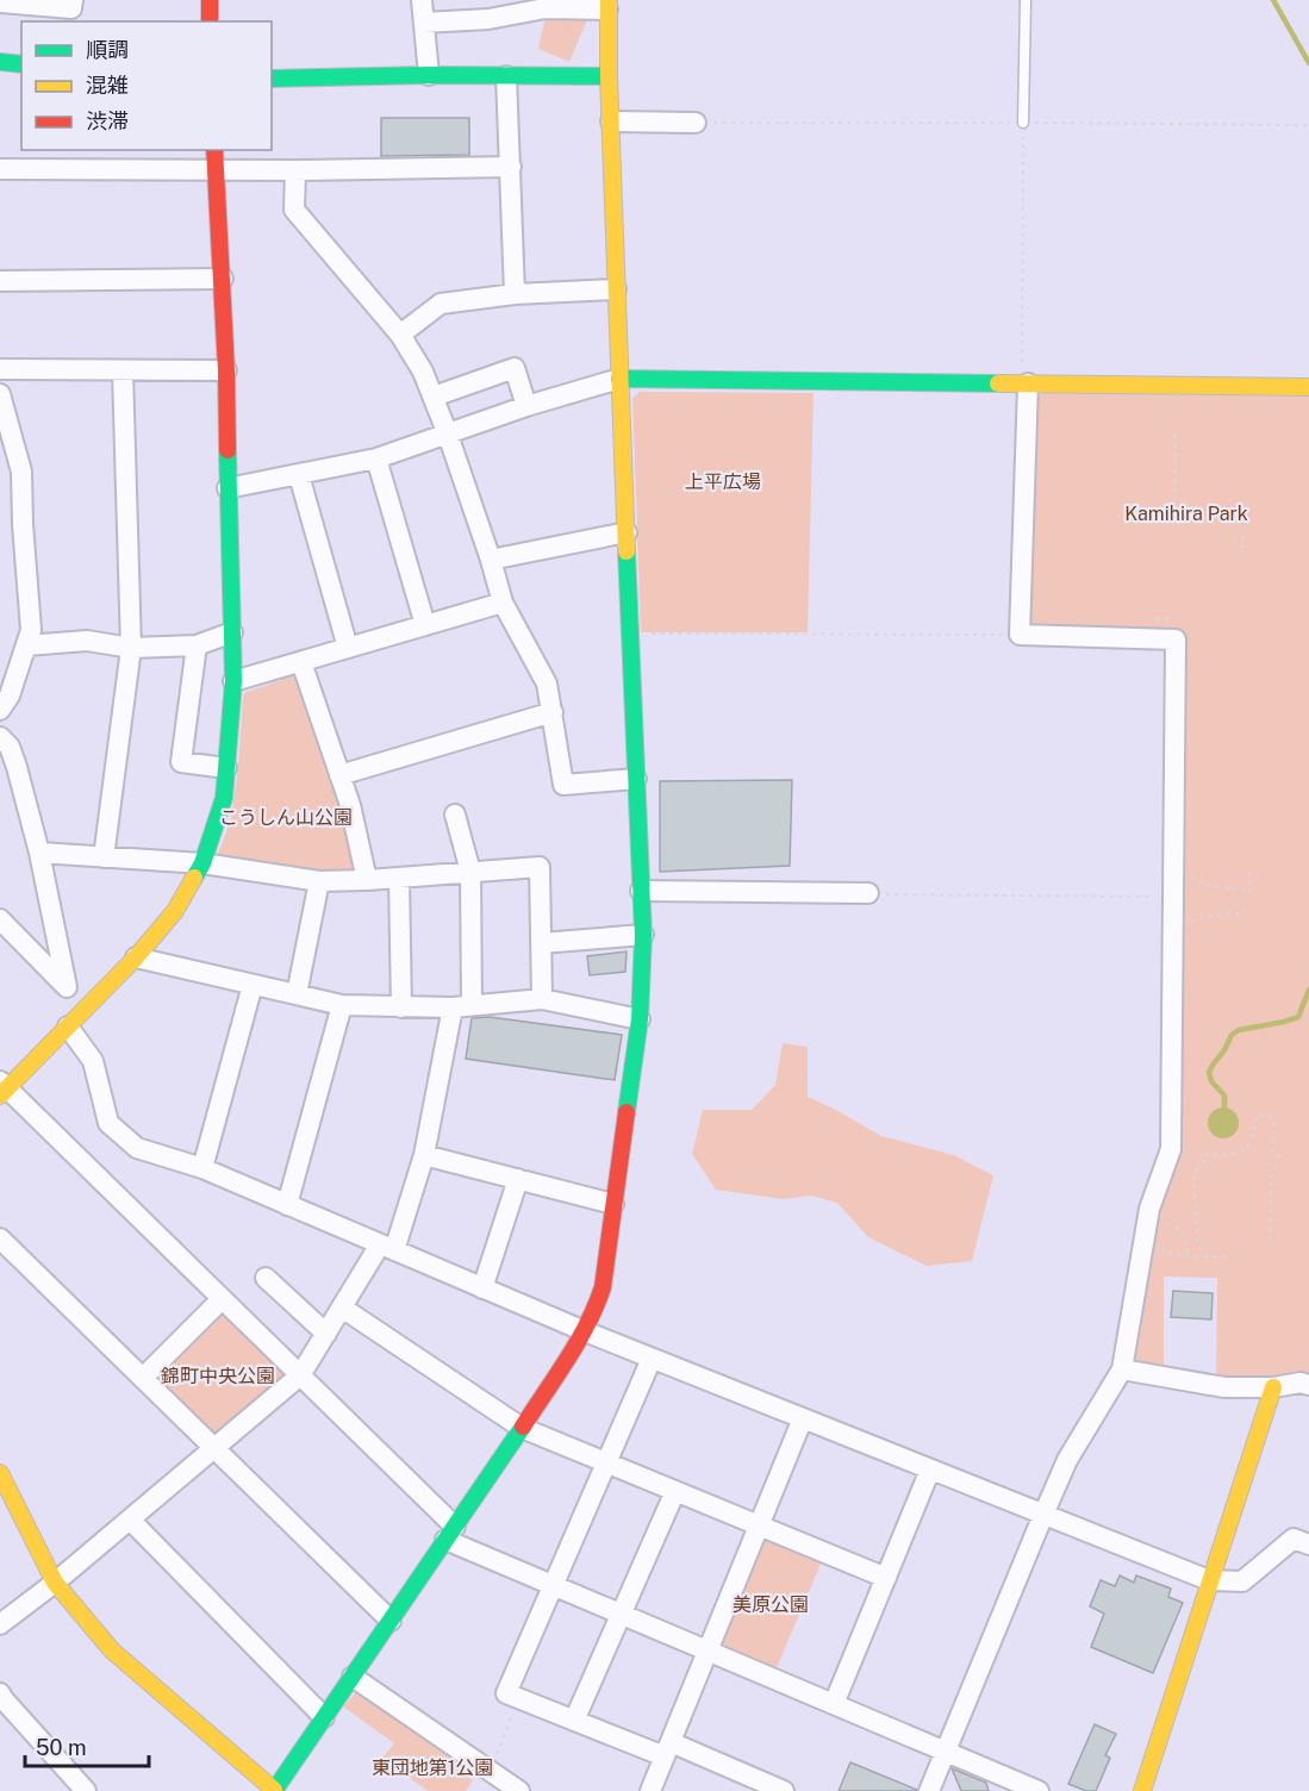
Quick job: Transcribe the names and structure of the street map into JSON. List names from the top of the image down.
{
  "parks": [
    "上平広場",
    "Kamihira Park",
    "こうしん山公園",
    "錦町中央公園",
    "美原公園",
    "東団地第1公園"
  ],
  "legend": ["順調", "混雑", "渋滞"],
  "scale_bar": "50 m"
}
